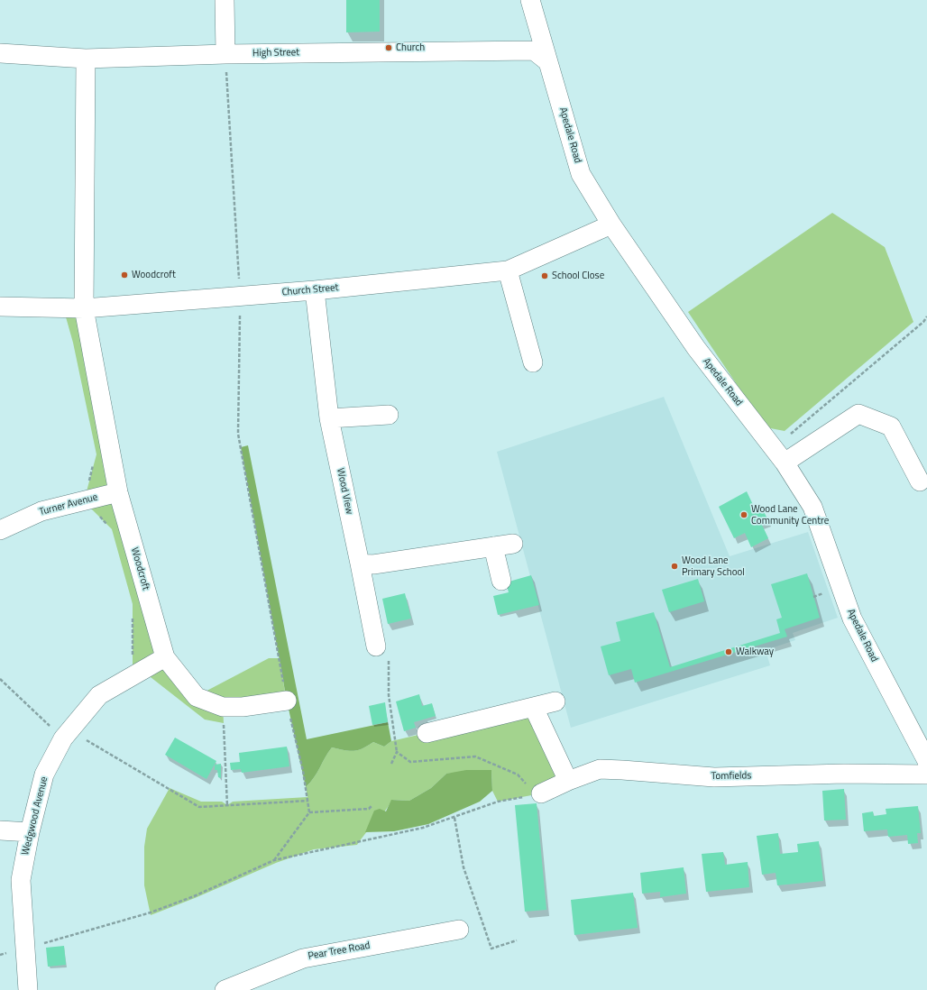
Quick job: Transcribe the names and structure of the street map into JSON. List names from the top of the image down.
{
  "streets": {
    "street": [
      "High Street",
      "Apedale Road",
      "Church Street",
      "Wood View",
      "Turner Avenue",
      "Woodcroft",
      "Tomfields",
      "Wedgwood Avenue",
      "Pear Tree Road"
    ]
  },
  "crossings": [
    ["High Street", "Apedale Road"],
    ["High Street", "Woodcroft"],
    ["Apedale Road", "Church Street"],
    ["Church Street", "Wood View"],
    ["Church Street", "Woodcroft"],
    ["Turner Avenue", "Woodcroft"],
    ["Woodcroft", "Wedgwood Avenue"]
  ],
  "places": [
    "Church",
    "Woodcroft",
    "School Close",
    "Wood Lane Community Centre",
    "Wood Lane Primary School",
    "Walkway"
  ]
}
